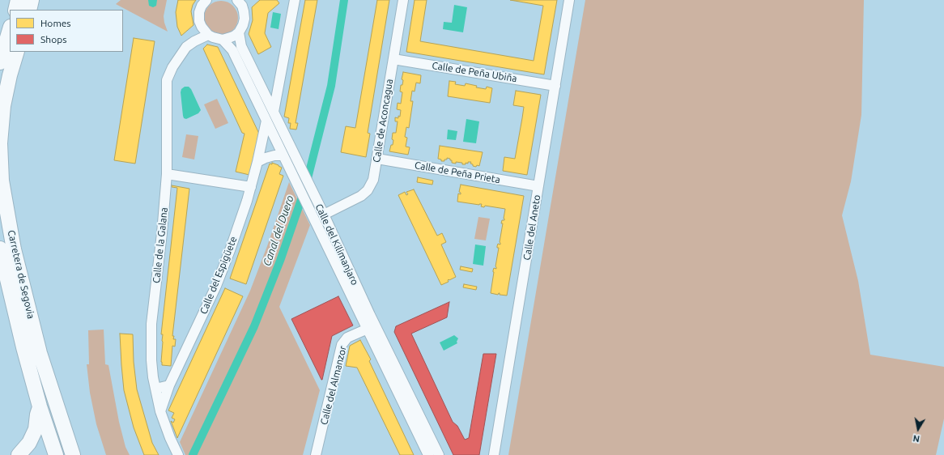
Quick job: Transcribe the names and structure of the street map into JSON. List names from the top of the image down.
{
  "streets": {
    "highway": ["Carretera de Segovia"],
    "street": [
      "Calle de Peña Ubiña",
      "Calle de Aconcagua",
      "Calle de Peña Prieta",
      "Calle del Aneto",
      "Calle del Kilimanjaro",
      "Calle de la Galana",
      "Calle del Espigüete",
      "Calle del Almanzor"
    ]
  },
  "crossings": [
    ["Calle de Peña Ubiña", "Calle de Aconcagua"],
    ["Calle de Peña Ubiña", "Calle del Aneto"],
    ["Calle de Aconcagua", "Calle de Peña Prieta"],
    ["Calle de Aconcagua", "Calle del Kilimanjaro"],
    ["Calle de Peña Prieta", "Calle del Aneto"],
    ["Calle del Kilimanjaro", "Calle del Espigüete"],
    ["Calle del Kilimanjaro", "Calle del Almanzor"],
    ["Calle de la Galana", "Calle del Espigüete"]
  ],
  "water": ["Canal del Duero"],
  "legend": ["Homes", "Shops"],
  "north": "bottom"
}
